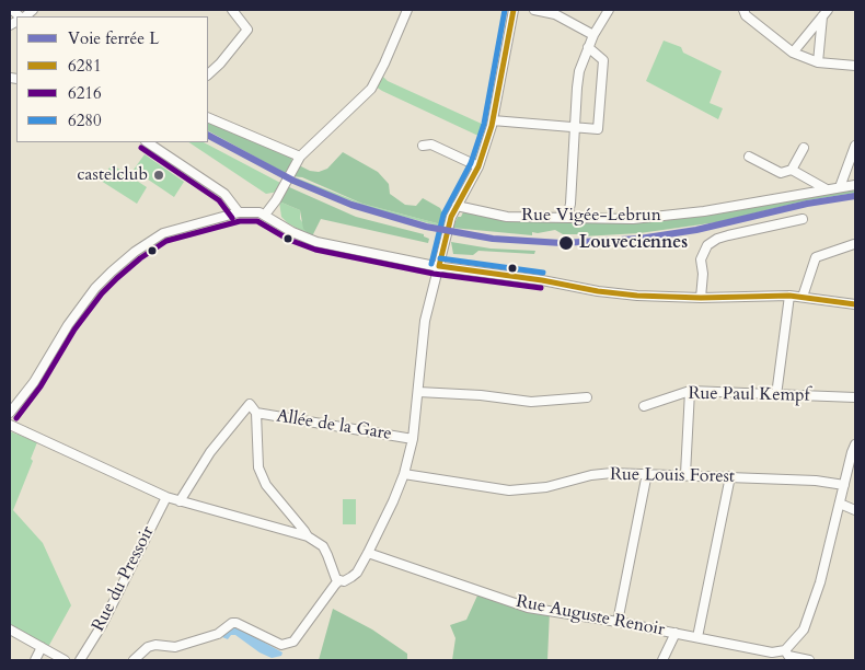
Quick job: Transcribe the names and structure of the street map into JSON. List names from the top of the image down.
{
  "streets": {
    "street": [
      "Rue Vigée-Lebrun",
      "Rue Paul Kempf",
      "Allée de la Gare",
      "Rue Louis Forest",
      "Rue du Pressoir",
      "Rue Auguste Renoir"
    ]
  },
  "places": ["castelclub", "Louveciennes"],
  "lines": [
    "transit line 6281",
    "transit line 6280",
    "rail line L",
    "transit line 6216"
  ],
  "legend": [
    "Voie ferrée L",
    "6281",
    "6216",
    "6280"
  ]
}
